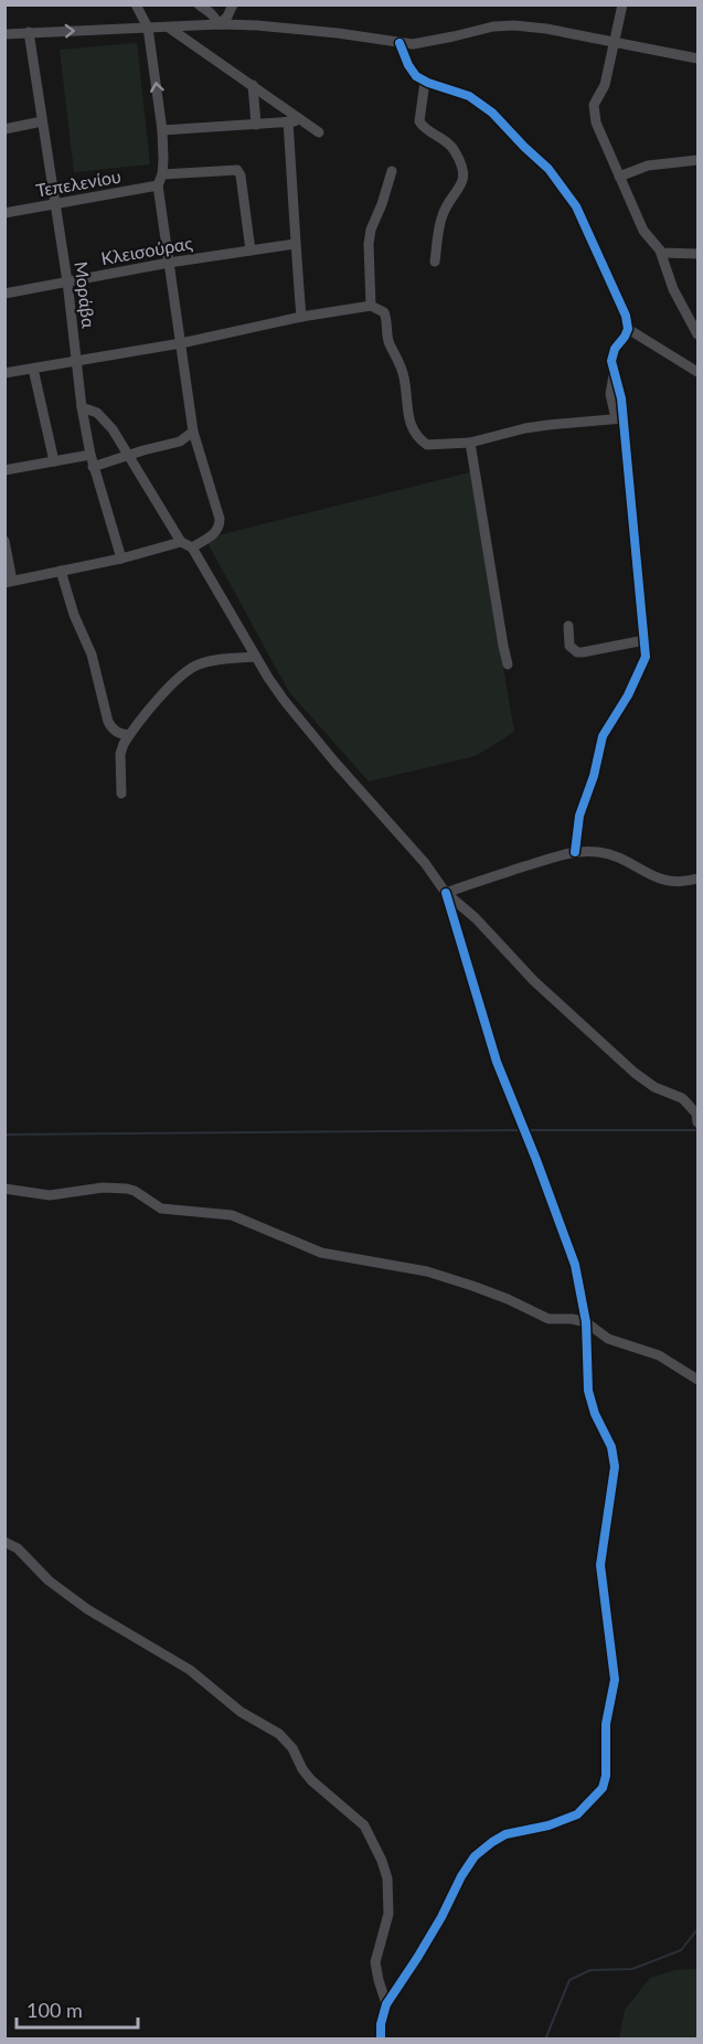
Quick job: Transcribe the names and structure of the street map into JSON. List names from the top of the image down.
{
  "streets": {
    "street": ["Τεπελενίου", "Κλεισούρας", "Μοράβα"]
  },
  "crossings": [
    ["Τεπελενίου", "Μοράβα"],
    ["Κλεισούρας", "Μοράβα"]
  ],
  "scale_bar": "100 m"
}
